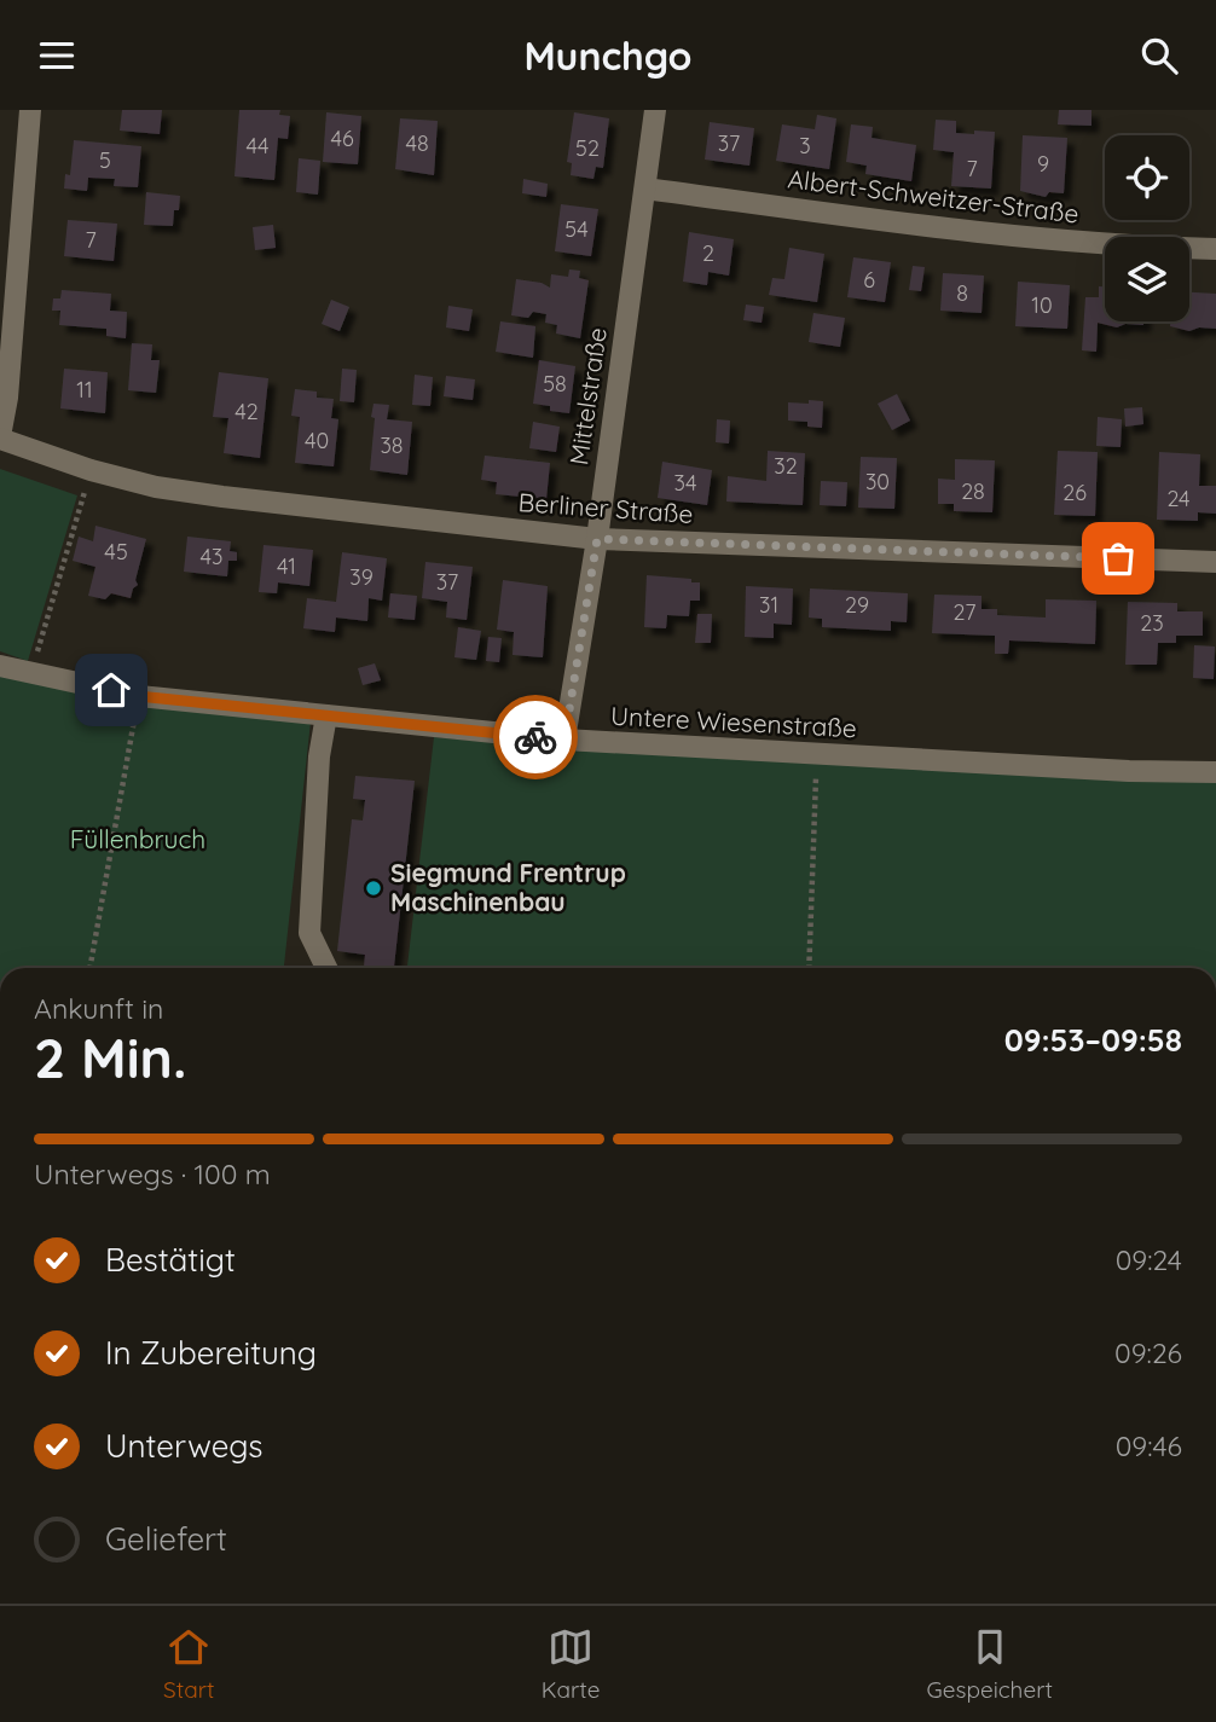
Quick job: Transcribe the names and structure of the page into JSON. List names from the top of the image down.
{
  "streets": {
    "street": [
      "Albert-Schweitzer-Straße",
      "Mittelstraße",
      "Berliner Straße",
      "Untere Wiesenstraße"
    ]
  },
  "crossings": [
    ["Albert-Schweitzer-Straße", "Mittelstraße"],
    ["Mittelstraße", "Berliner Straße"],
    ["Mittelstraße", "Untere Wiesenstraße"]
  ],
  "parks": ["Füllenbruch"],
  "places": ["Siegmund Frentrup Maschinenbau"],
  "house_numbers": [
    "46",
    "48",
    "37",
    "44",
    "3",
    "52",
    "5",
    "9",
    "7",
    "54",
    "7",
    "2",
    "6",
    "8",
    "10",
    "58",
    "11",
    "42",
    "40",
    "38",
    "32",
    "30",
    "34",
    "28",
    "26",
    "24",
    "45",
    "43",
    "41",
    "39",
    "37",
    "31",
    "29",
    "27",
    "23"
  ],
  "page": {
    "header": "Munchgo",
    "heading": ["2 Min.", "Ankunft in", "09:53–09:58"],
    "bar": "Unterwegs · 100 m",
    "list": [
      ["Bestätigt", "09:24"],
      ["In Zubereitung", "09:26"],
      ["Unterwegs", "09:46"],
      "Geliefert"
    ],
    "tabs": ["Start", "Karte", "Gespeichert"]
  }
}
